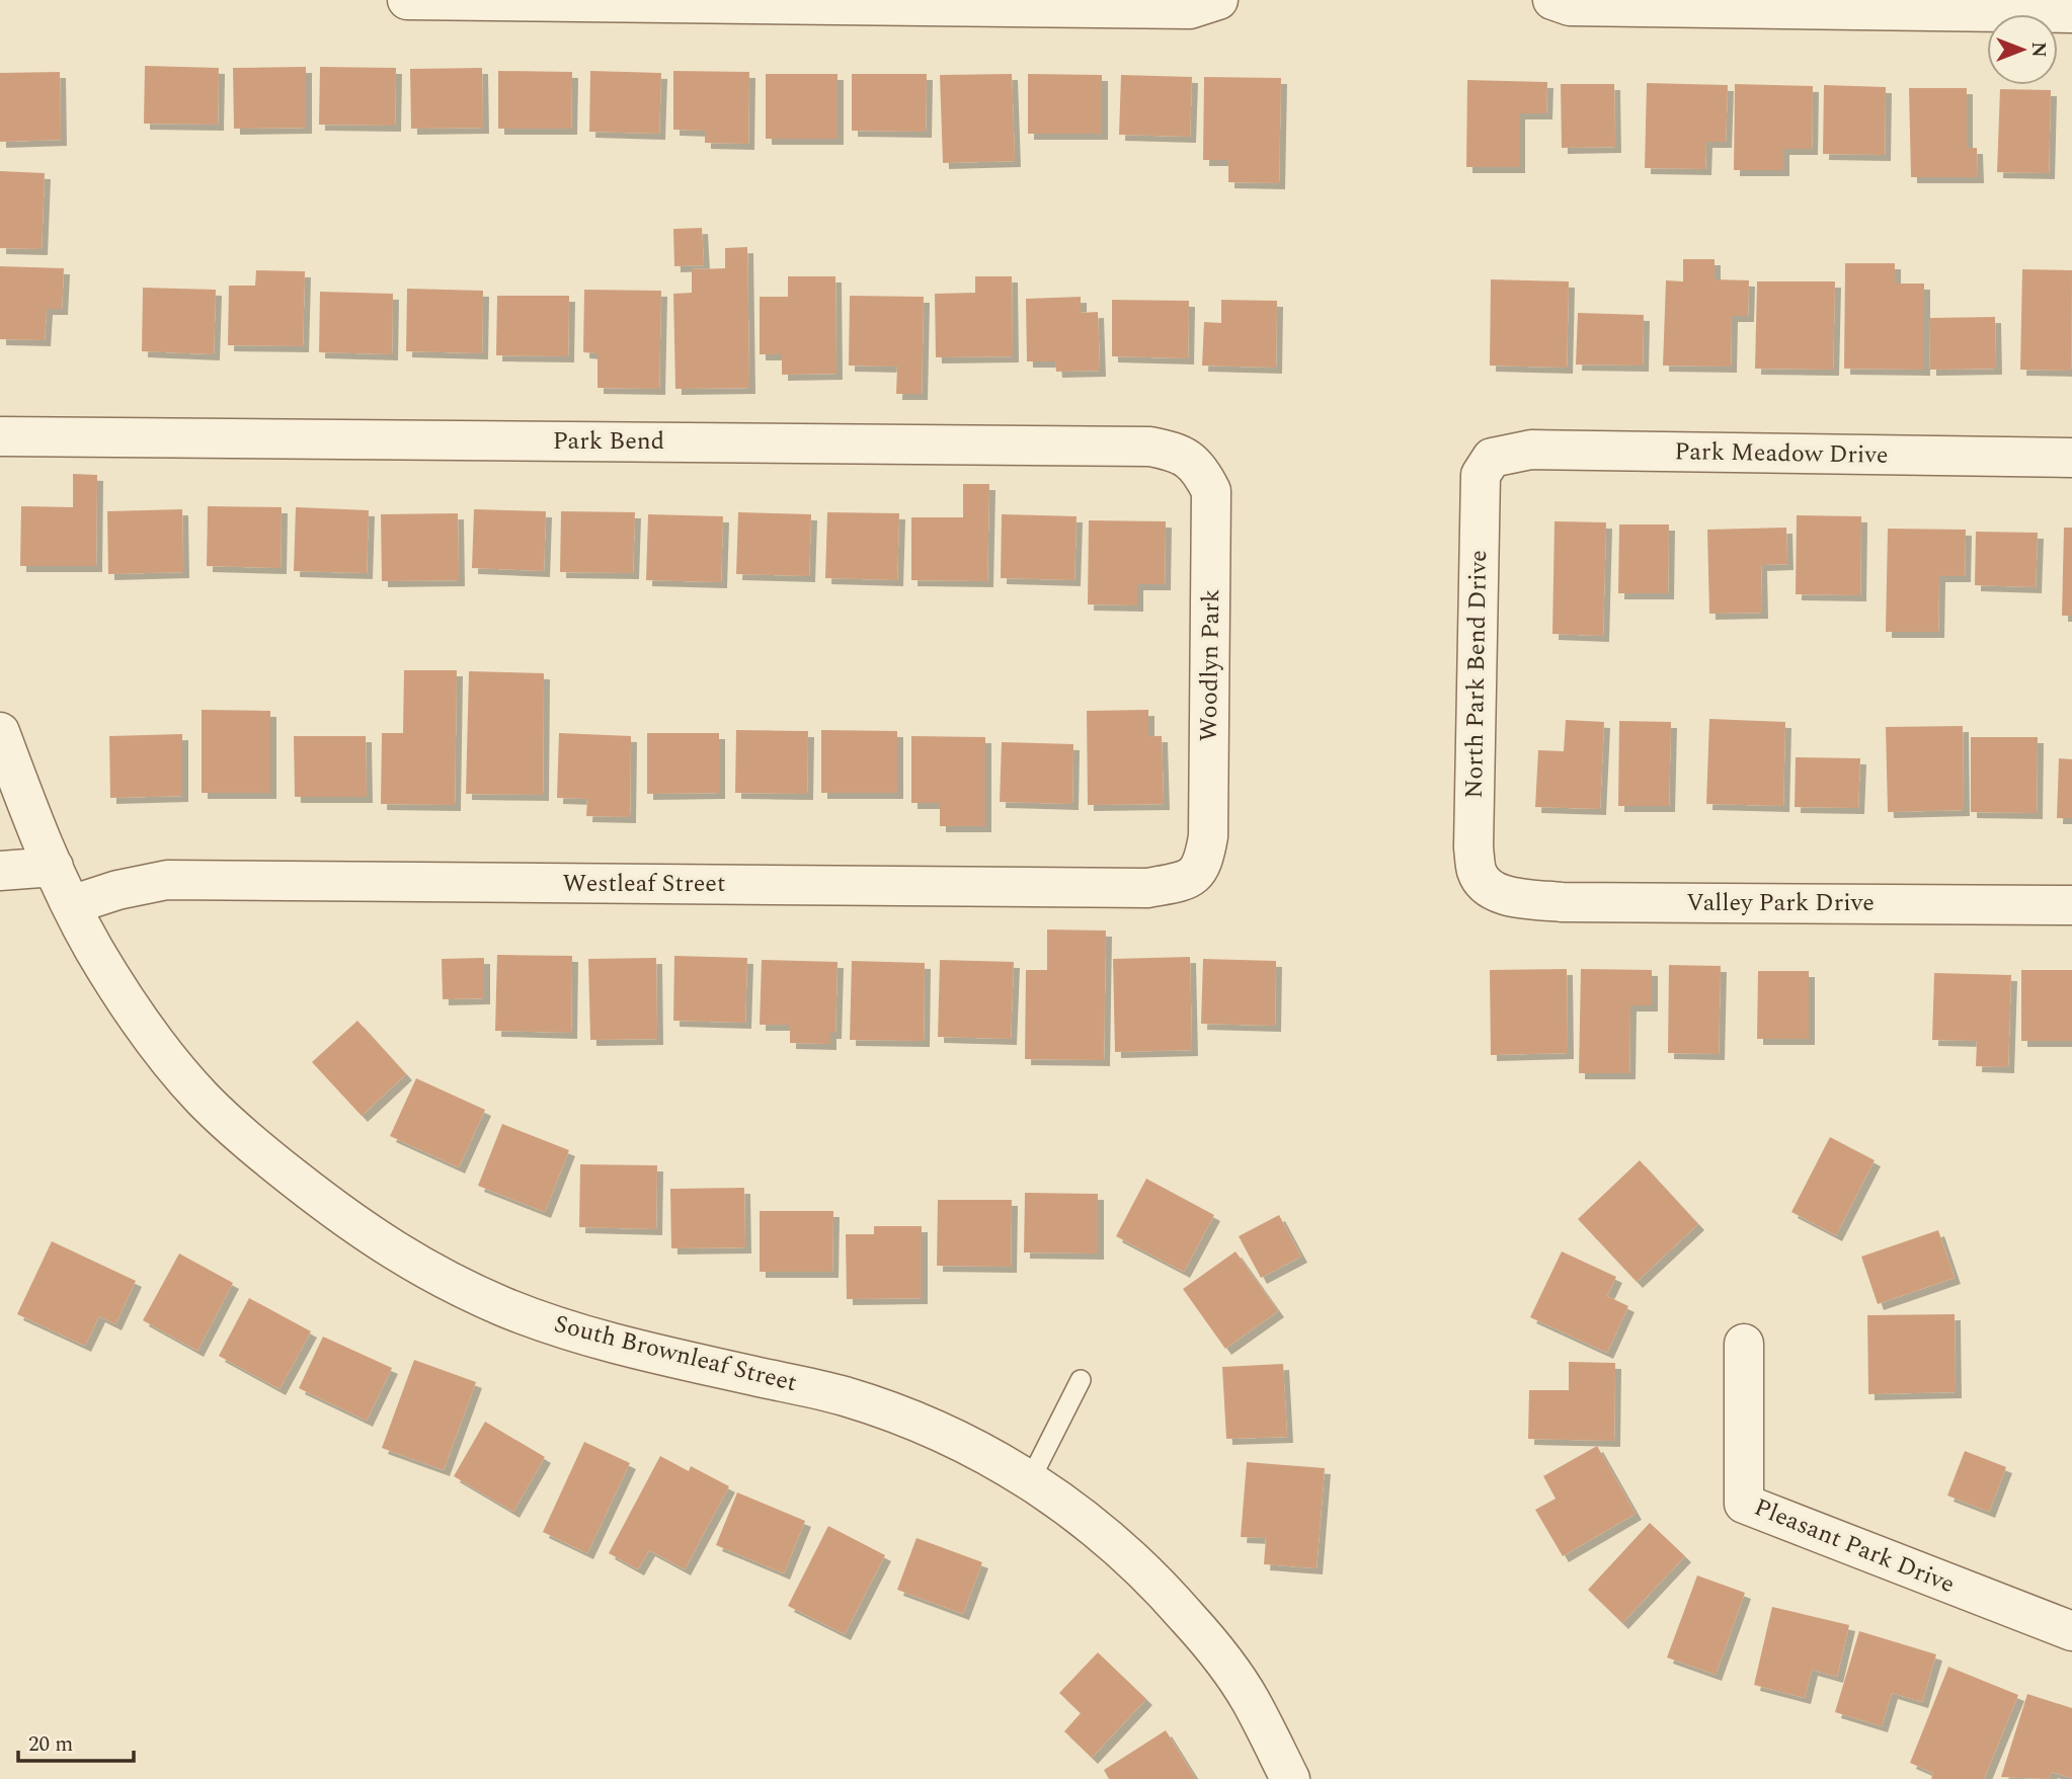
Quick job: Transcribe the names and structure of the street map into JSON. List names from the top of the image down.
{
  "streets": {
    "street": [
      "Park Bend",
      "Park Meadow Drive",
      "Woodlyn Park",
      "North Park Bend Drive",
      "Westleaf Street",
      "Valley Park Drive",
      "South Brownleaf Street",
      "Pleasant Park Drive"
    ]
  },
  "crossings": [
    ["Park Bend", "Woodlyn Park"],
    ["Park Meadow Drive", "North Park Bend Drive"],
    ["Woodlyn Park", "Westleaf Street"],
    ["North Park Bend Drive", "Valley Park Drive"],
    ["Westleaf Street", "South Brownleaf Street"]
  ],
  "scale_bar": "20 m",
  "north": "right"
}
